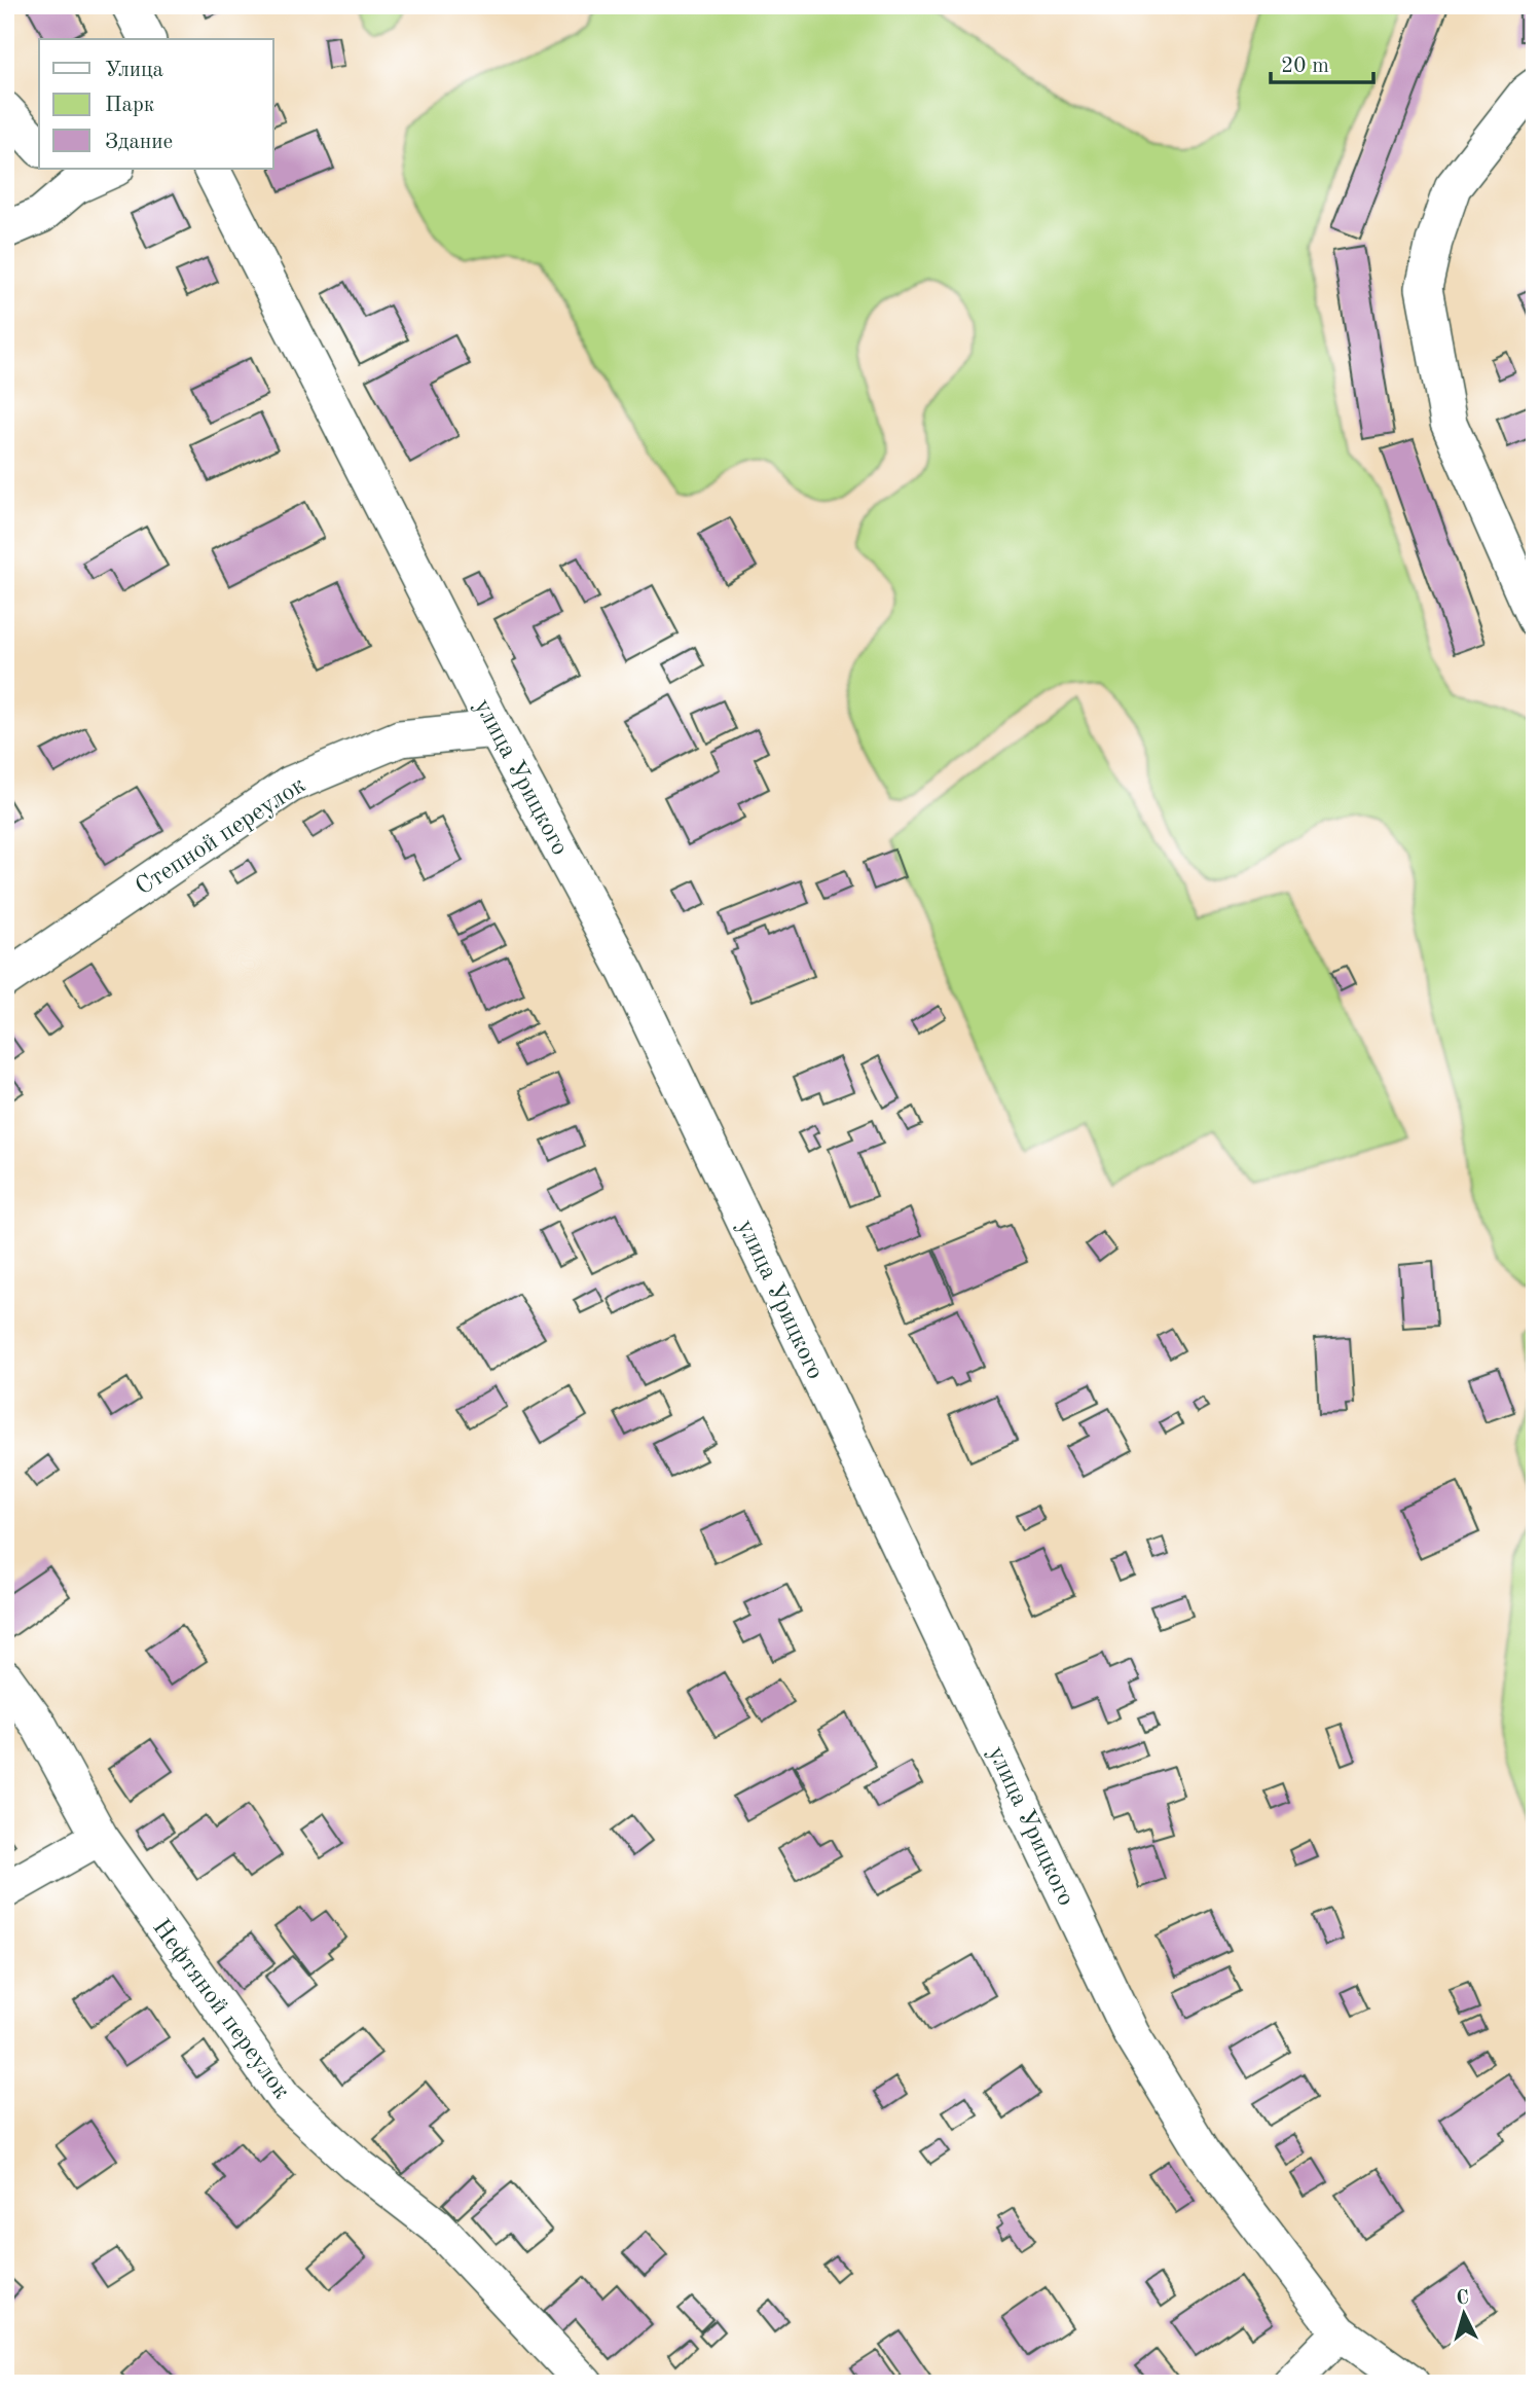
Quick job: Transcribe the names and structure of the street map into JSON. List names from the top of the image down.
{
  "streets": {
    "street": ["улица Урицкого", "Степной переулок", "Нефтяной переулок"]
  },
  "crossings": [
    ["улица Урицкого", "Степной переулок"]
  ],
  "legend": ["Улица", "Парк", "Здание"],
  "scale_bar": "20 m",
  "north": "top"
}
